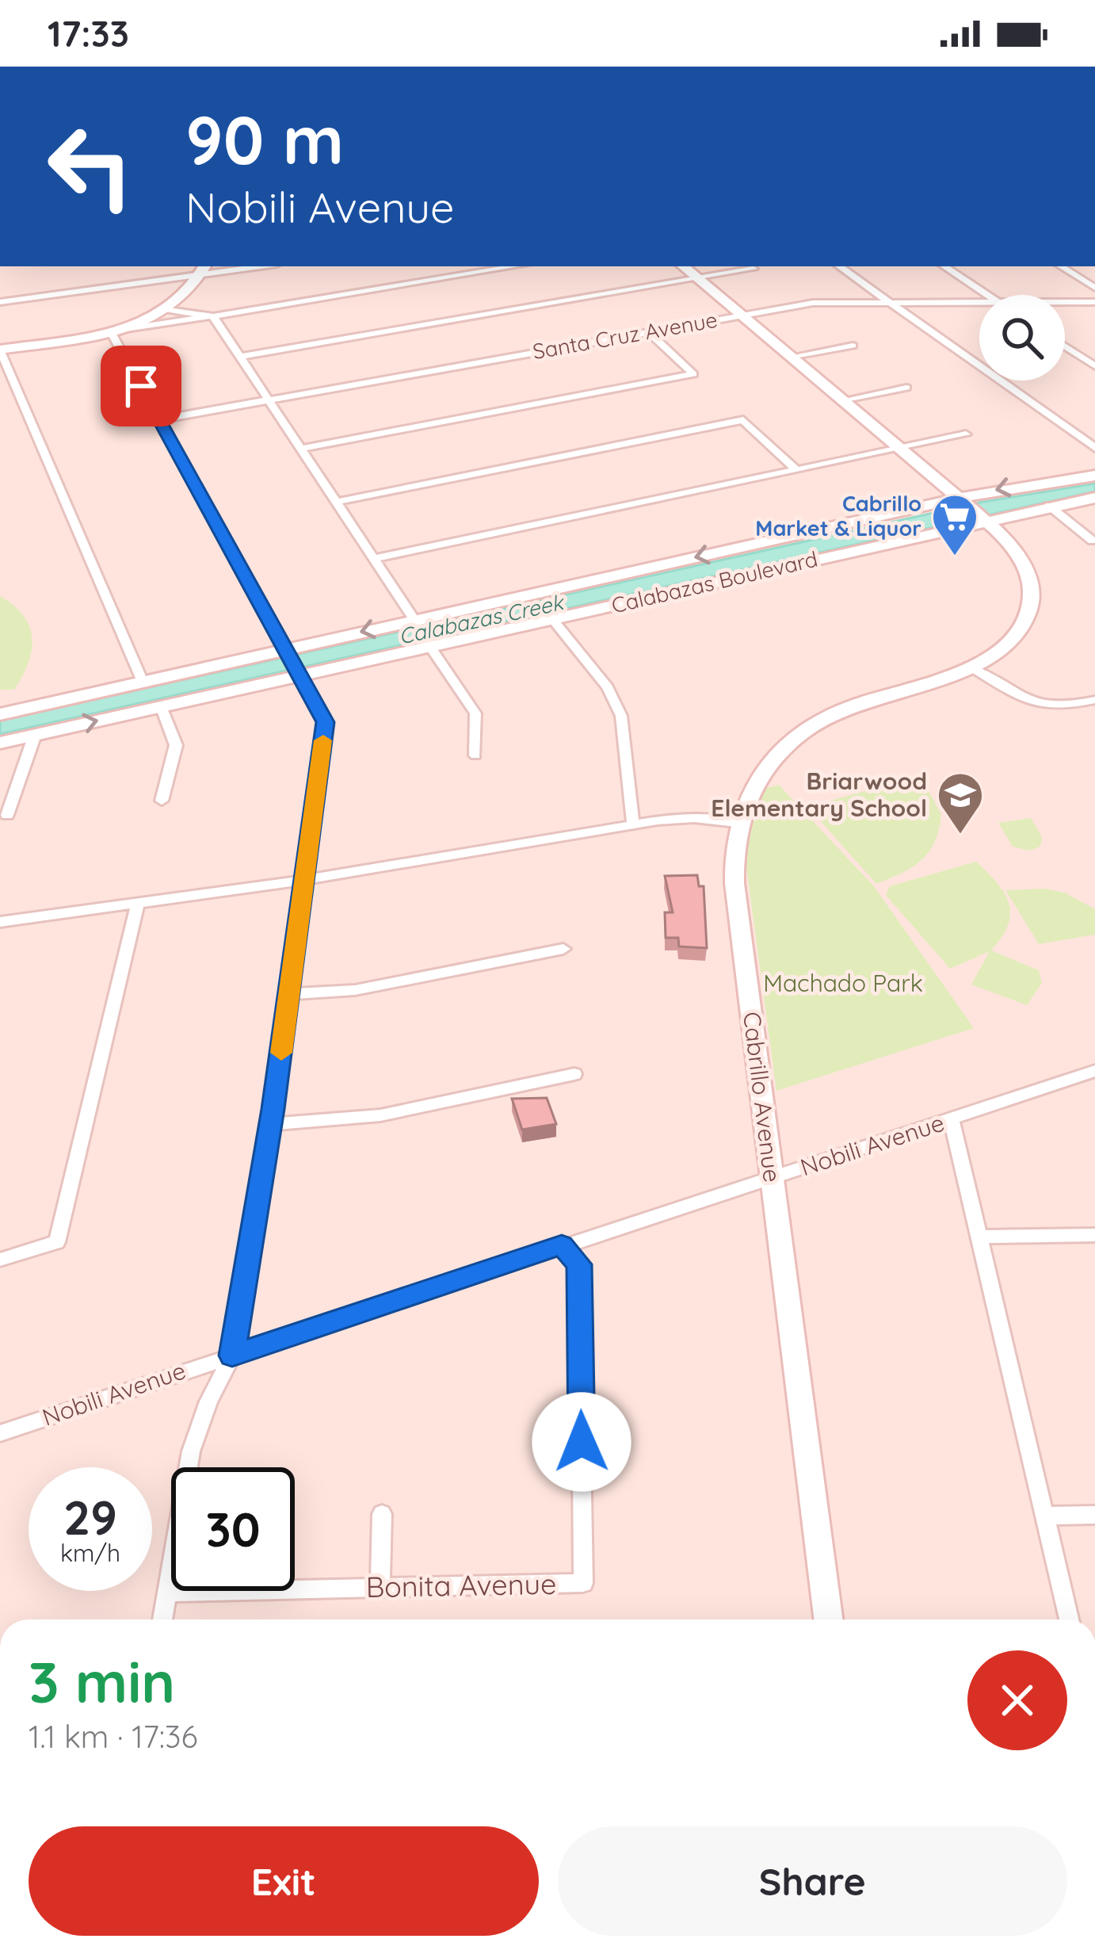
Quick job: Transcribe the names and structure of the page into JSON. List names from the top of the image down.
{
  "streets": {
    "street": [
      "Santa Cruz Avenue",
      "Calabazas Boulevard",
      "Cabrillo Avenue",
      "Nobili Avenue",
      "Bonita Avenue"
    ]
  },
  "crossings": [
    ["Santa Cruz Avenue", "Cabrillo Avenue"],
    ["Calabazas Boulevard", "Cabrillo Avenue"],
    ["Cabrillo Avenue", "Nobili Avenue"],
    ["Nobili Avenue", "Bonita Avenue"]
  ],
  "water": ["Calabazas Creek"],
  "parks": ["Machado Park"],
  "places": {
    "supermarket": ["Cabrillo Market & Liquor"],
    "school or university": ["Briarwood Elementary School"]
  },
  "page": {
    "status": "17:33",
    "turn": ["90 m", "Nobili Avenue"],
    "speed": "29 km/h",
    "limit": "30",
    "heading": ["3 min", "1.1 km · 17:36"],
    "buttons": ["Exit", "Share"]
  }
}
